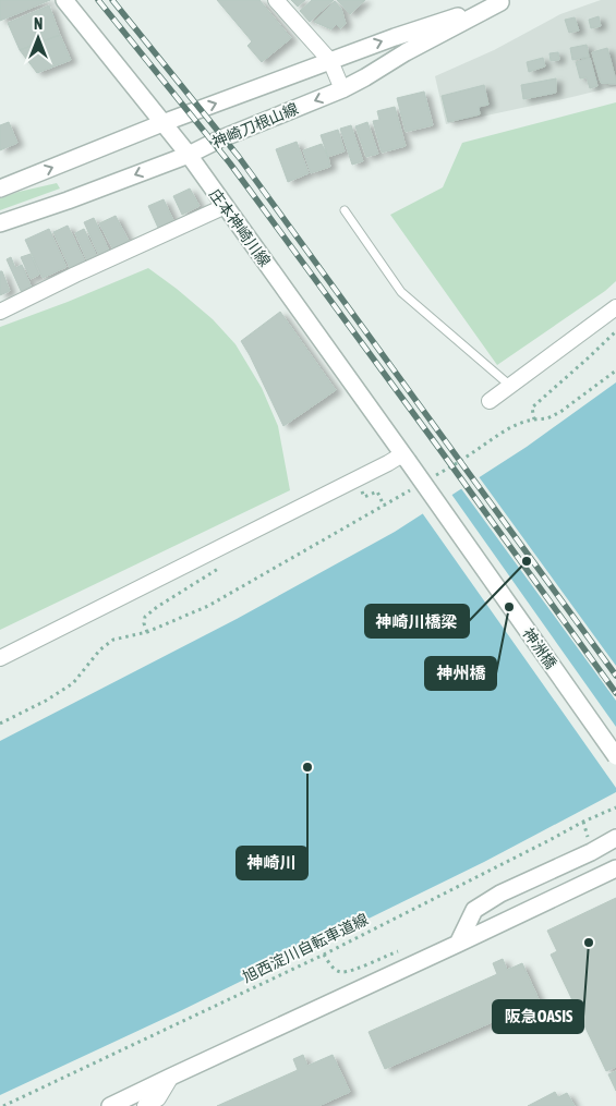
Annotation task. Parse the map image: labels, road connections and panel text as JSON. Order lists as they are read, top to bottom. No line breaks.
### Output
{"streets":{"street":["神崎刀根山線","庄本神崎川線","神洲橋"],"path":["旭西淀川自転車道線"]},"crossings":[["神崎刀根山線","庄本神崎川線"],["庄本神崎川線","神洲橋"]],"places":["神崎川橋梁","神州橋","神崎川","阪急OASIS"],"north":"top"}
